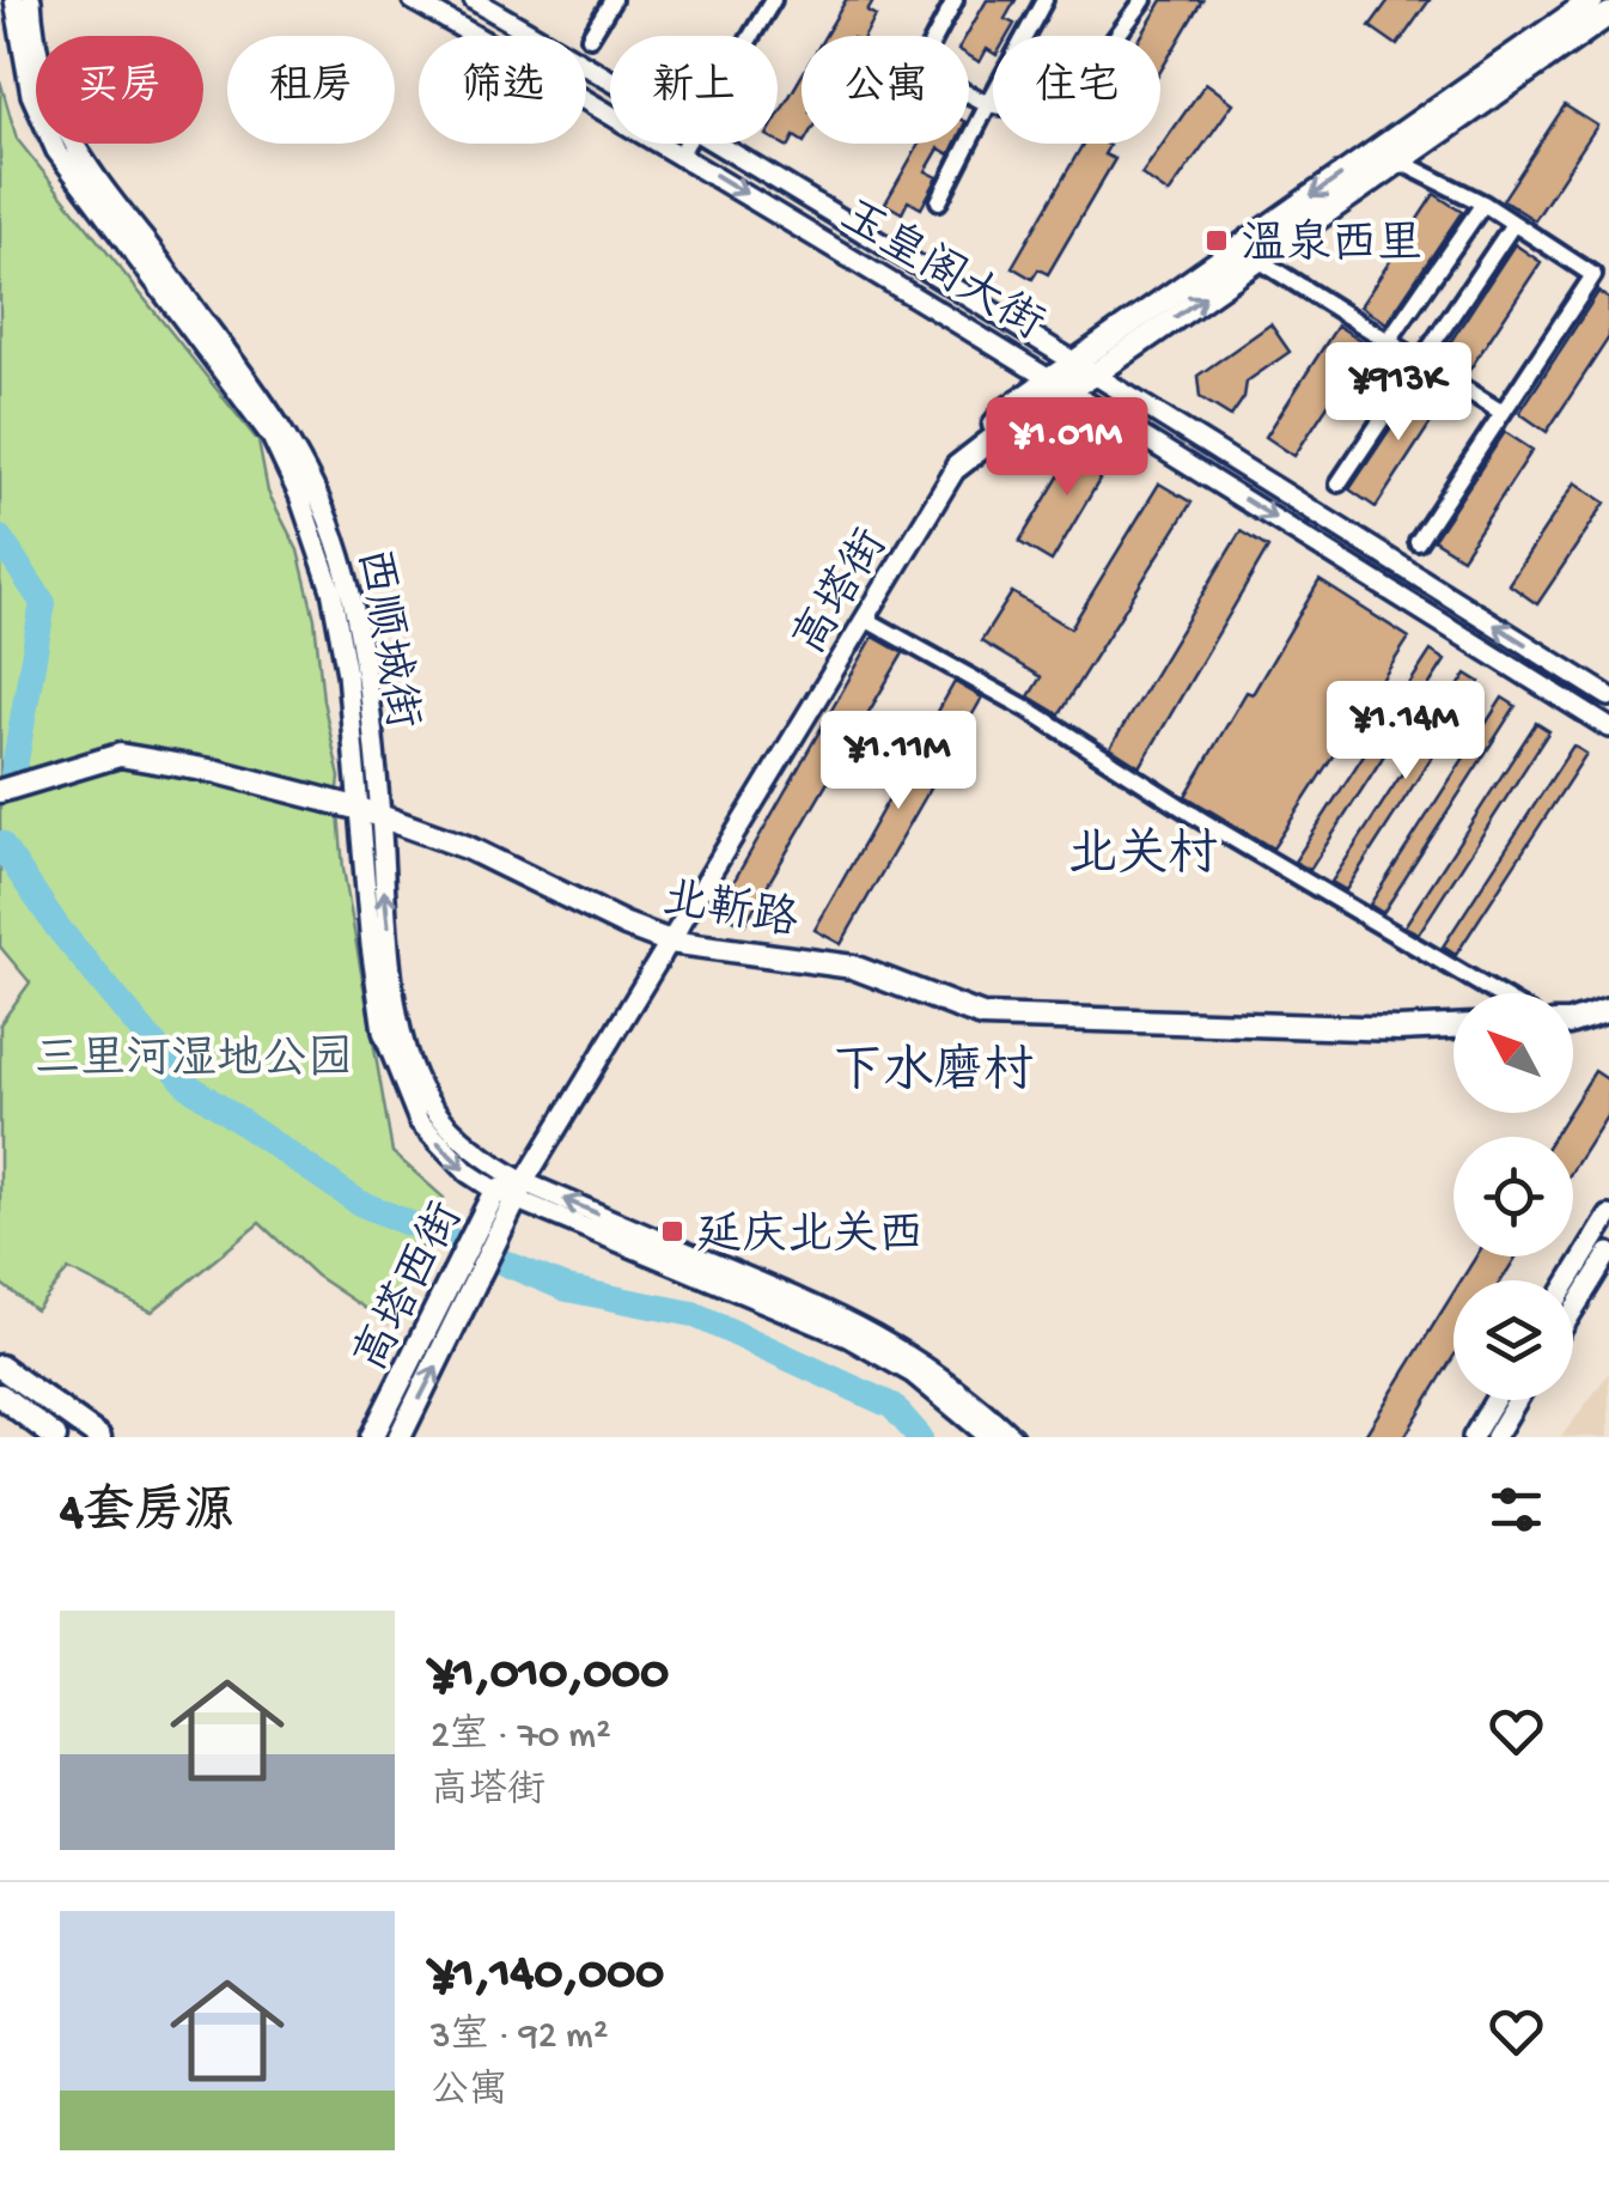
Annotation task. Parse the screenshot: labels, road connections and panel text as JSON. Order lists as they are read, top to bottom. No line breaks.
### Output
{"streets":{"main road":["高塔街","北靳路","高塔西街"],"street":["玉皇阁大街","西顺城街"]},"crossings":[["玉皇阁大街","高塔街"],["高塔街","西顺城街"],["高塔街","北靳路"],["高塔街","高塔西街"],["西顺城街","北靳路"],["西顺城街","高塔西街"]],"districts":["北关村","下水磨村"],"parks":["三里河湿地公园"],"places":{"transit":["温泉西里","延庆北关西"]},"north":"top left","page":{"chip":["买房","租房","筛选","新上","公寓","住宅"],"price":["¥913K","¥1.01M","¥1.14M","¥1.11M"],"heading":"4套房源","list":[{"name":"¥1,010,000","note":"2室 · 70 m² · 高塔街"},{"name":"¥1,140,000","note":"3室 · 92 m² · 公寓"}]}}
